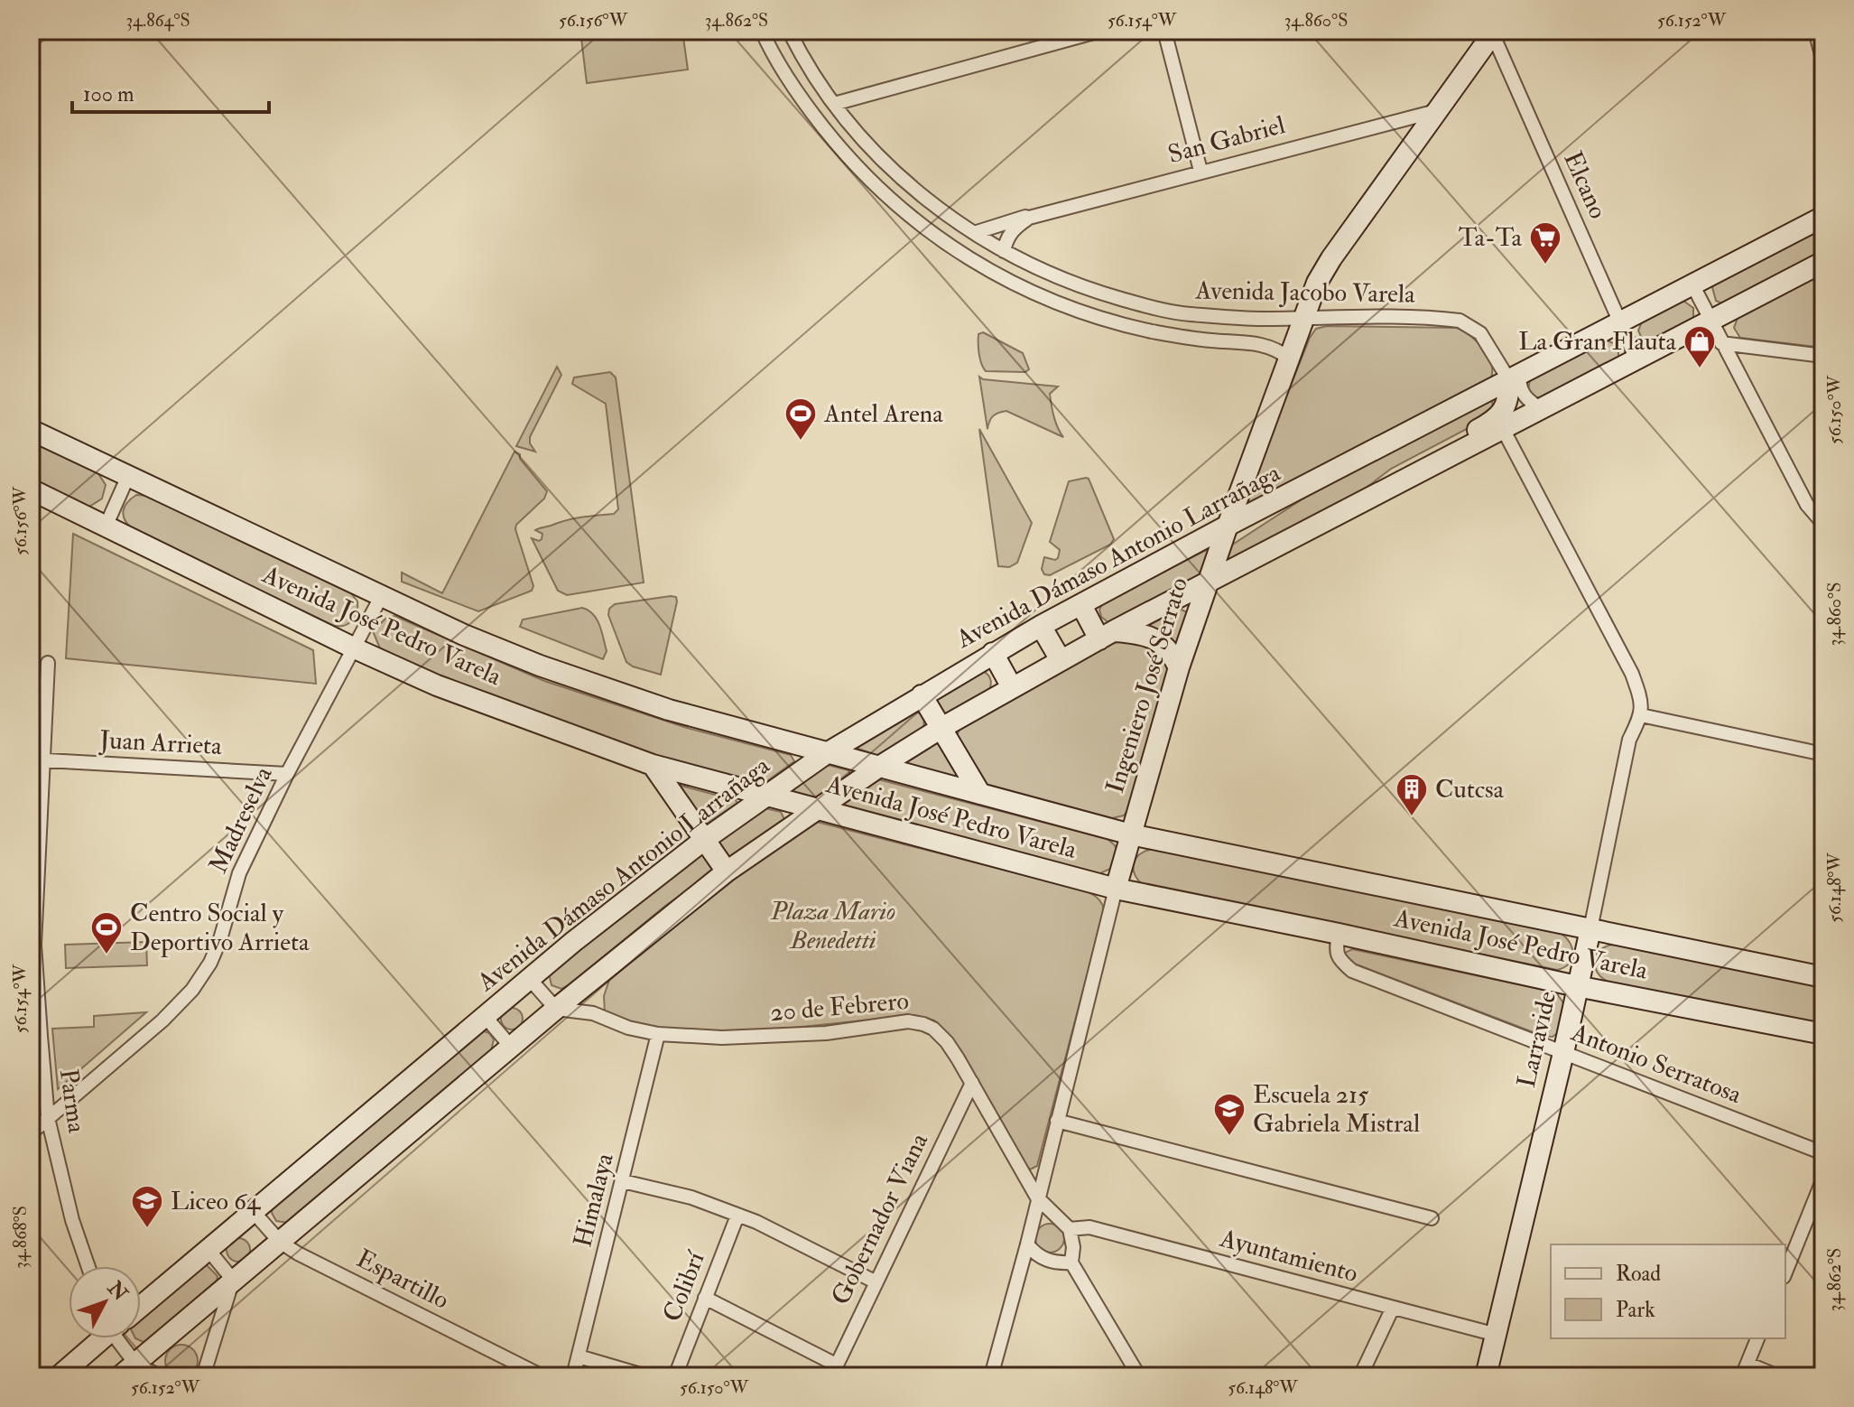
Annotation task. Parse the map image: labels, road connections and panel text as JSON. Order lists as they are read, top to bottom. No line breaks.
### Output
{"streets":{"street":["San Gabriel","Elcano","Avenida Jacobo Varela","Avenida Dámaso Antonio Larrañaga","Avenida José Pedro Varela","Ingeniero José Serrato","Juan Arrieta","Madreselva","20 de Febrero","Larravide","Antonio Serratosa","Parma","Himalaya","Gobernador Viana","Ayuntamiento","Espartillo","Colibrí"]},"crossings":[["San Gabriel","Avenida Jacobo Varela"],["San Gabriel","Ingeniero José Serrato"],["Elcano","Avenida Dámaso Antonio Larrañaga"],["Elcano","Ingeniero José Serrato"],["Avenida Jacobo Varela","Avenida Dámaso Antonio Larrañaga"],["Avenida Jacobo Varela","Ingeniero José Serrato"],["Avenida Dámaso Antonio Larrañaga","Avenida José Pedro Varela"],["Avenida Dámaso Antonio Larrañaga","Ingeniero José Serrato"],["Avenida Dámaso Antonio Larrañaga","Espartillo"],["Avenida José Pedro Varela","Ingeniero José Serrato"],["Avenida José Pedro Varela","Madreselva"],["Avenida José Pedro Varela","Larravide"],["Avenida José Pedro Varela","Antonio Serratosa"],["Ingeniero José Serrato","20 de Febrero"],["Juan Arrieta","Madreselva"],["Juan Arrieta","Parma"],["Madreselva","Parma"],["20 de Febrero","Himalaya"],["20 de Febrero","Gobernador Viana"],["20 de Febrero","Ayuntamiento"],["Larravide","Antonio Serratosa"],["Larravide","Ayuntamiento"]],"parks":["Plaza Mario Benedetti"],"places":{"supermarket":["Ta-Ta"],"shop":["La Gran Flauta"],"sports":["Antel Arena","Centro Social y Deportivo Arrieta"],"building":["Cutcsa"],"school or university":["Escuela 215 Gabriela Mistral","Liceo 64"]},"legend":["Road","Park"],"scale_bar":"100 m","north":"top right","coordinates":["34.864°S","56.156°W","34.862°S","56.154°W","34.860°S","56.152°W","56.150°W","56.148°W","34.868°S"]}
